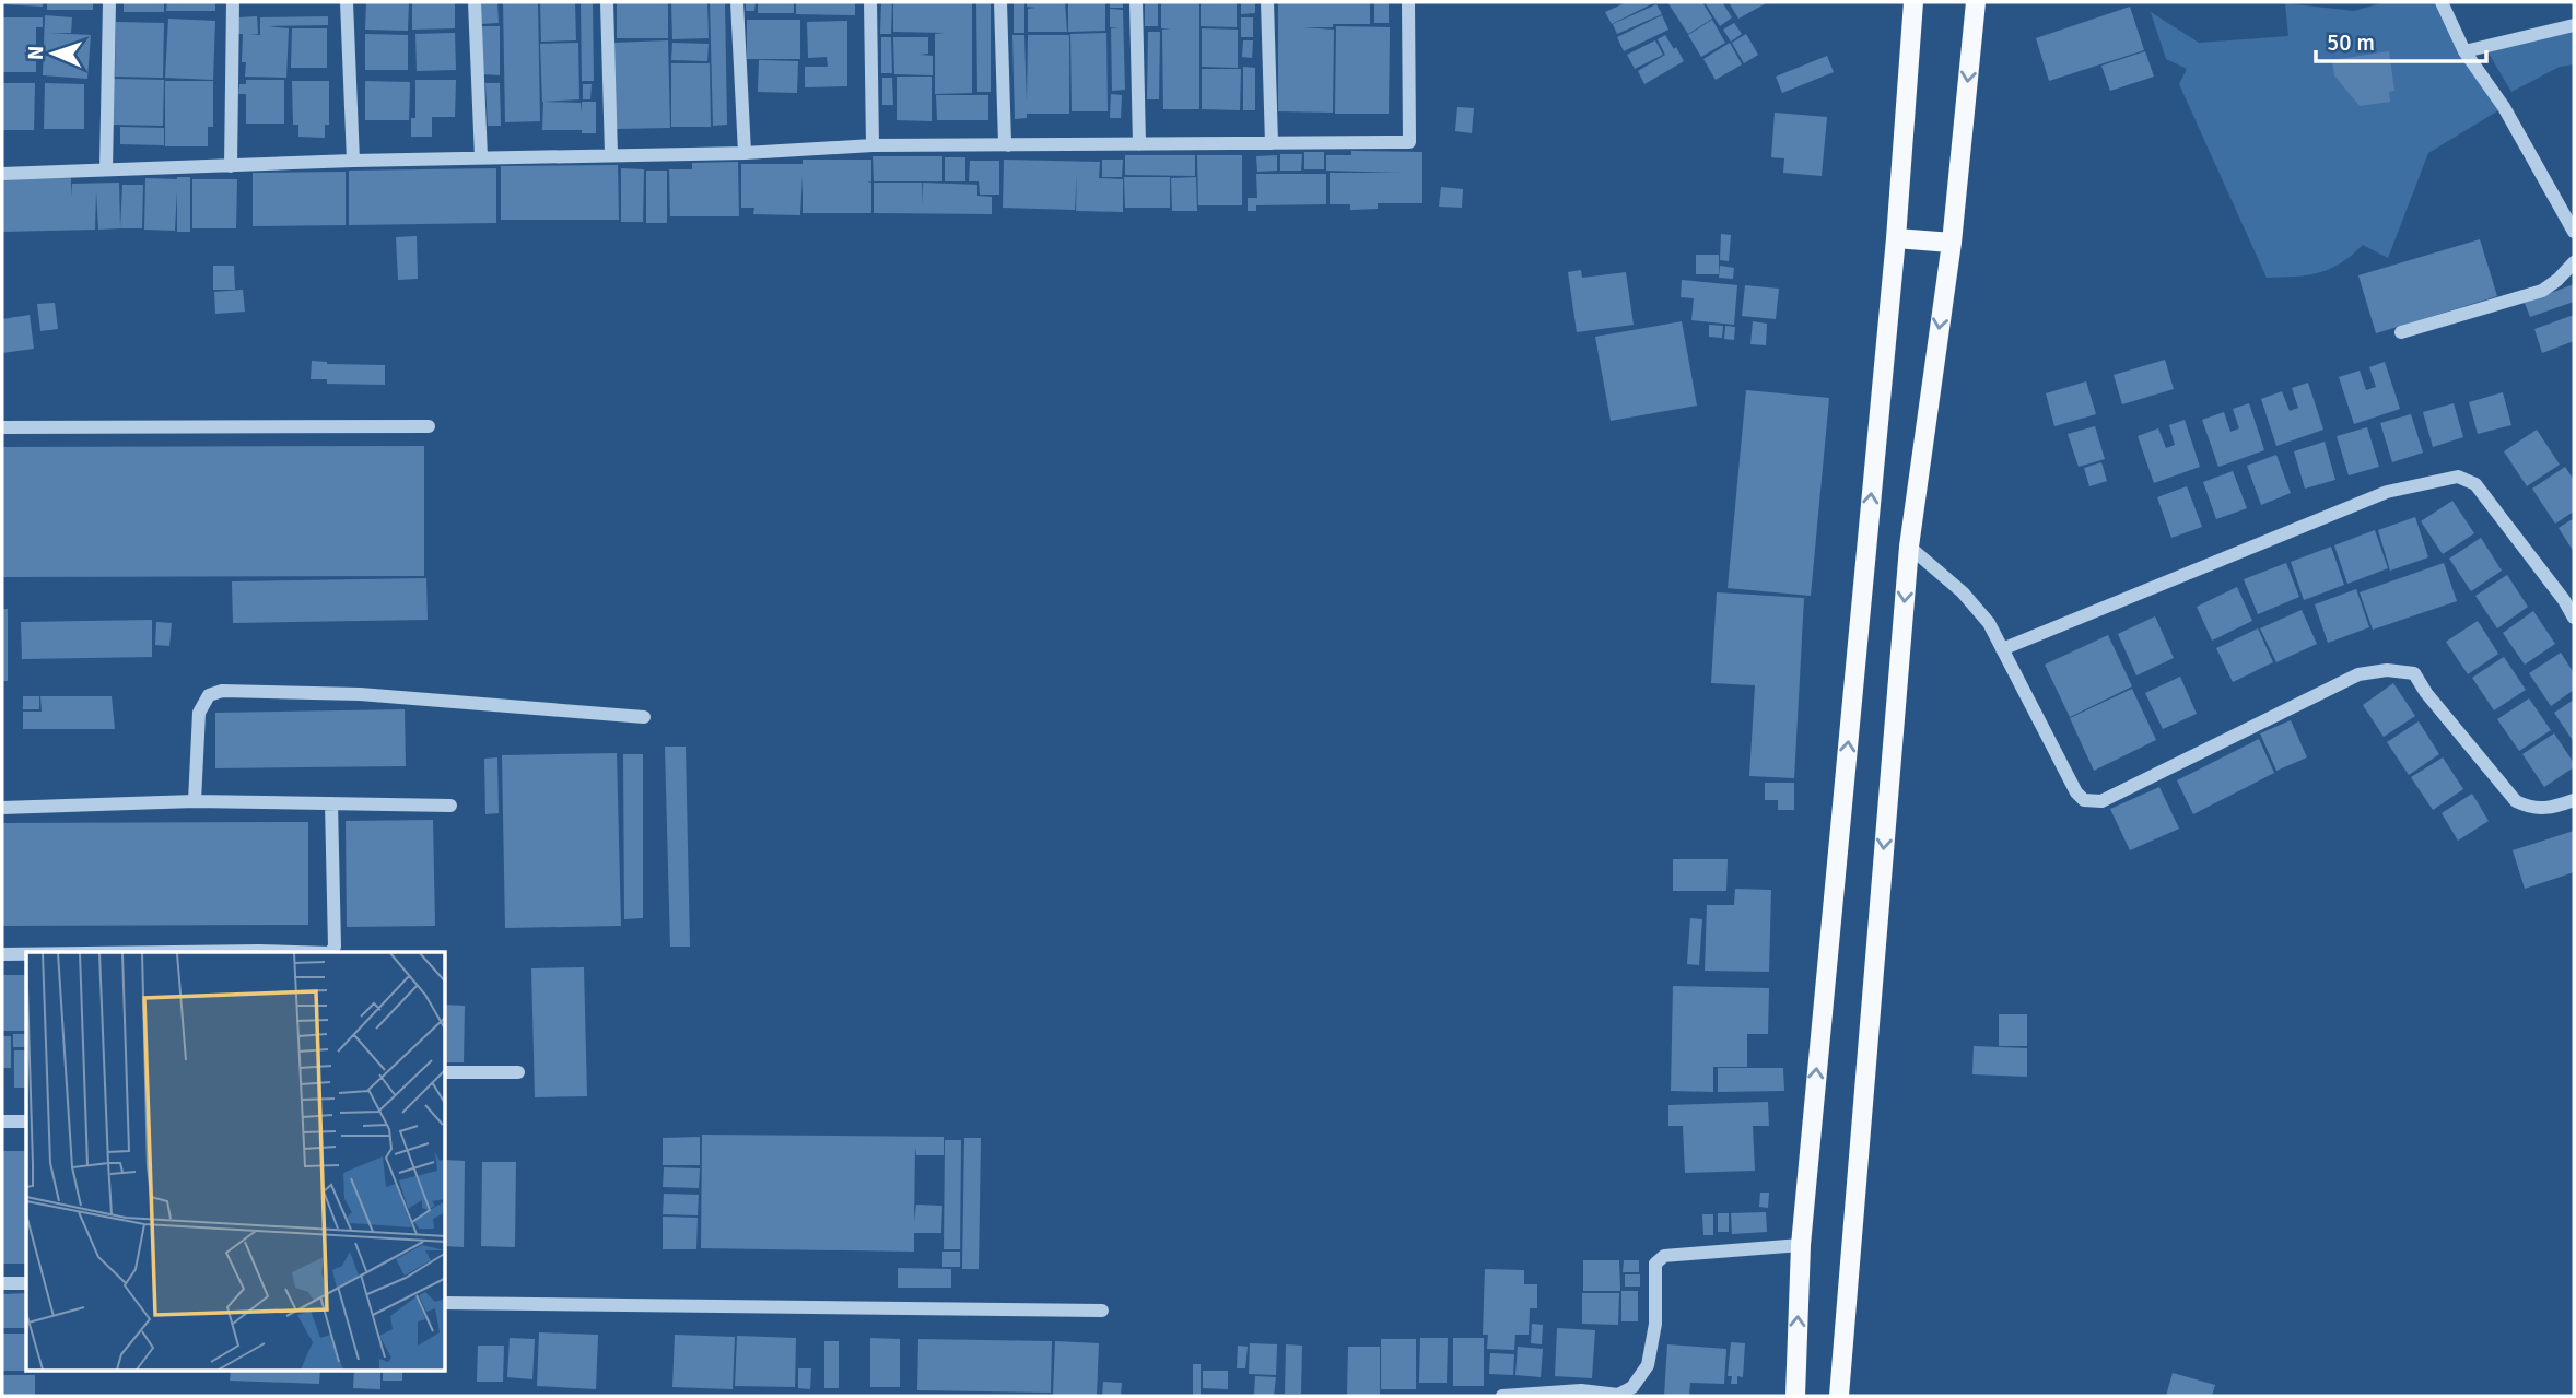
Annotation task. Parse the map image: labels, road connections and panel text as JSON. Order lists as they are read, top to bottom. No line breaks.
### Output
{"scale_bar":"50 m","north":"left"}
